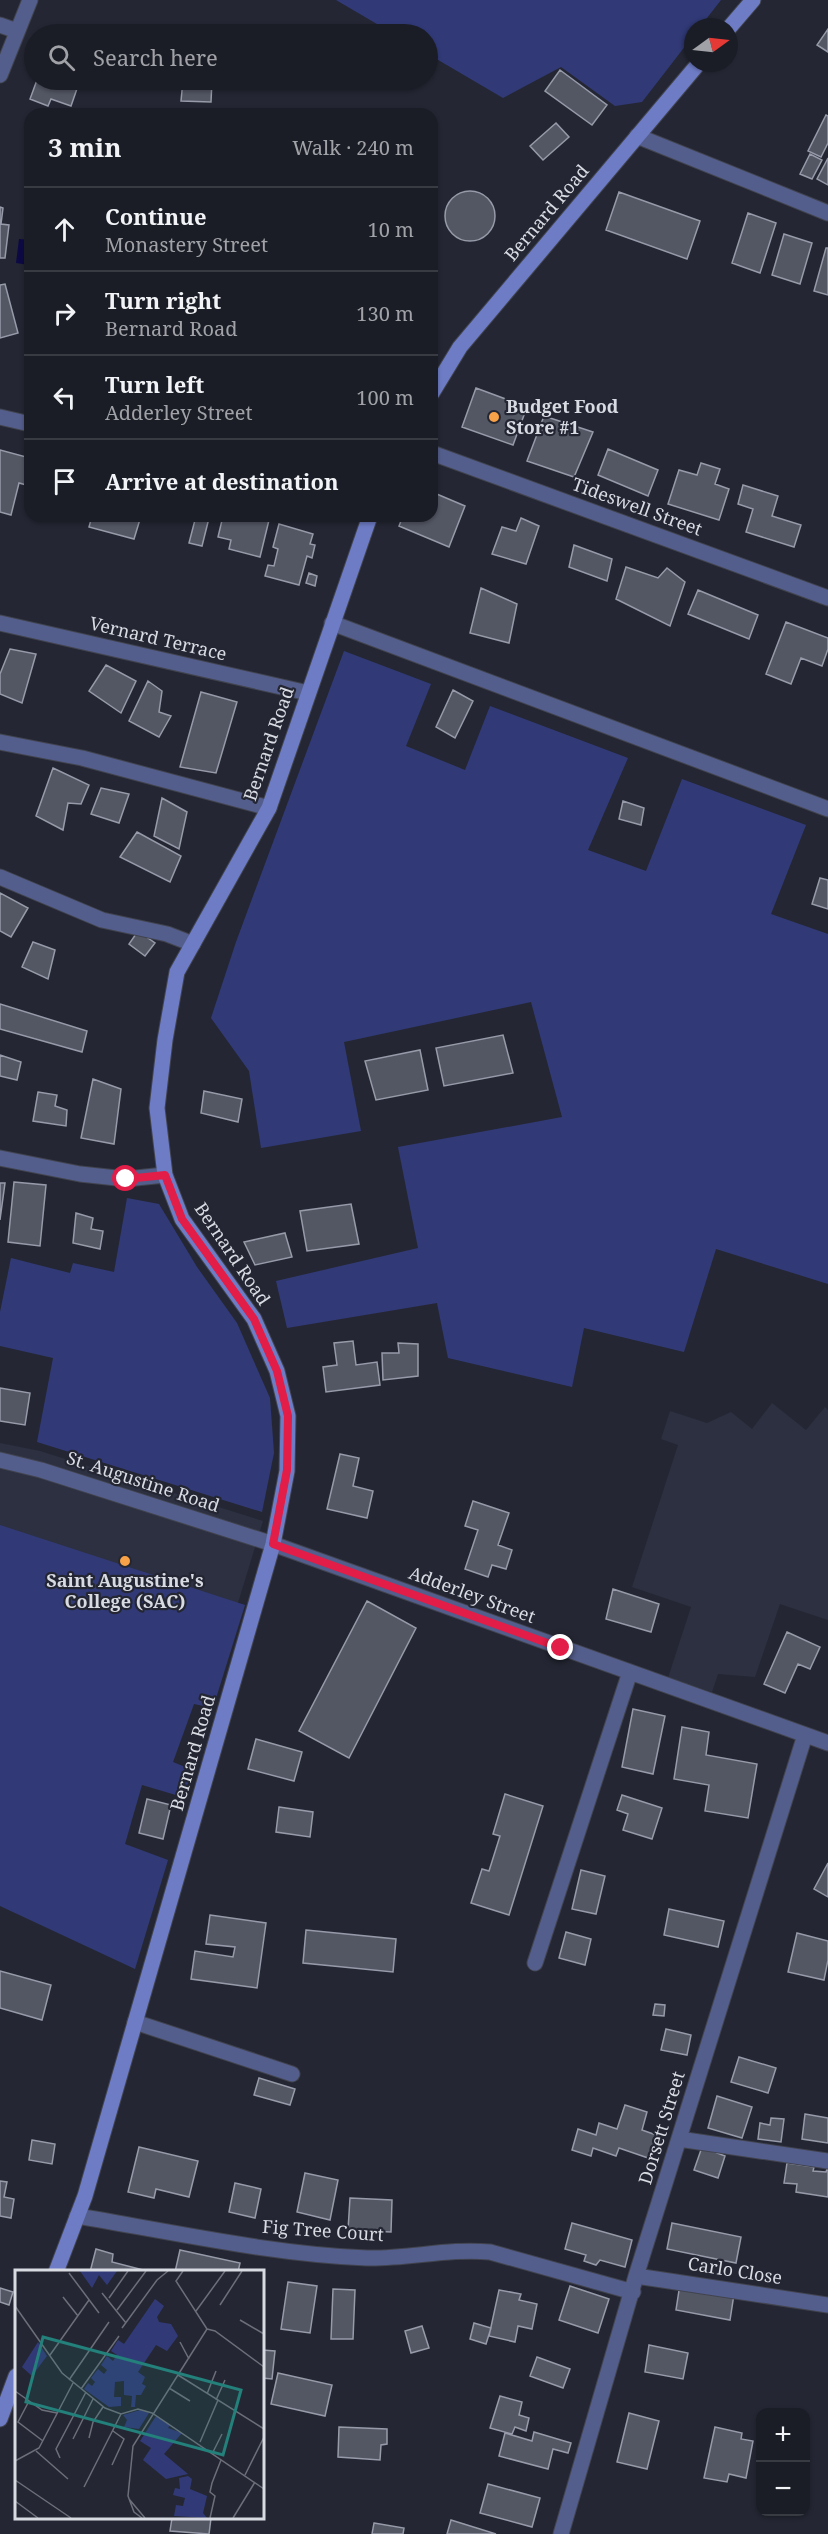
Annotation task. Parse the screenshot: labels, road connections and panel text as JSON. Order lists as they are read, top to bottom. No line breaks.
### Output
{"streets":{"main road":["Bernard Road"],"street":["Tideswell Street","Vernard Terrace","St. Augustine Road","Adderley Street","Dorsett Street","Fig Tree Court","Carlo Close"]},"crossings":[["Bernard Road","Vernard Terrace"],["Bernard Road","St. Augustine Road"],["Bernard Road","Adderley Street"],["Bernard Road","Fig Tree Court"],["St. Augustine Road","Adderley Street"],["Adderley Street","Dorsett Street"],["Dorsett Street","Fig Tree Court"],["Dorsett Street","Carlo Close"]],"places":["Budget Food Store #1","Saint Augustine's College (SAC)"],"north":"right","page":{"search":"Search here","heading":["3 min","Walk · 240 m"],"list":[["Continue","Monastery Street","10 m"],["Turn right","Bernard Road","130 m"],["Turn left","Adderley Street","100 m"],"Arrive at destination"],"map_buttons":["+","−"]}}
